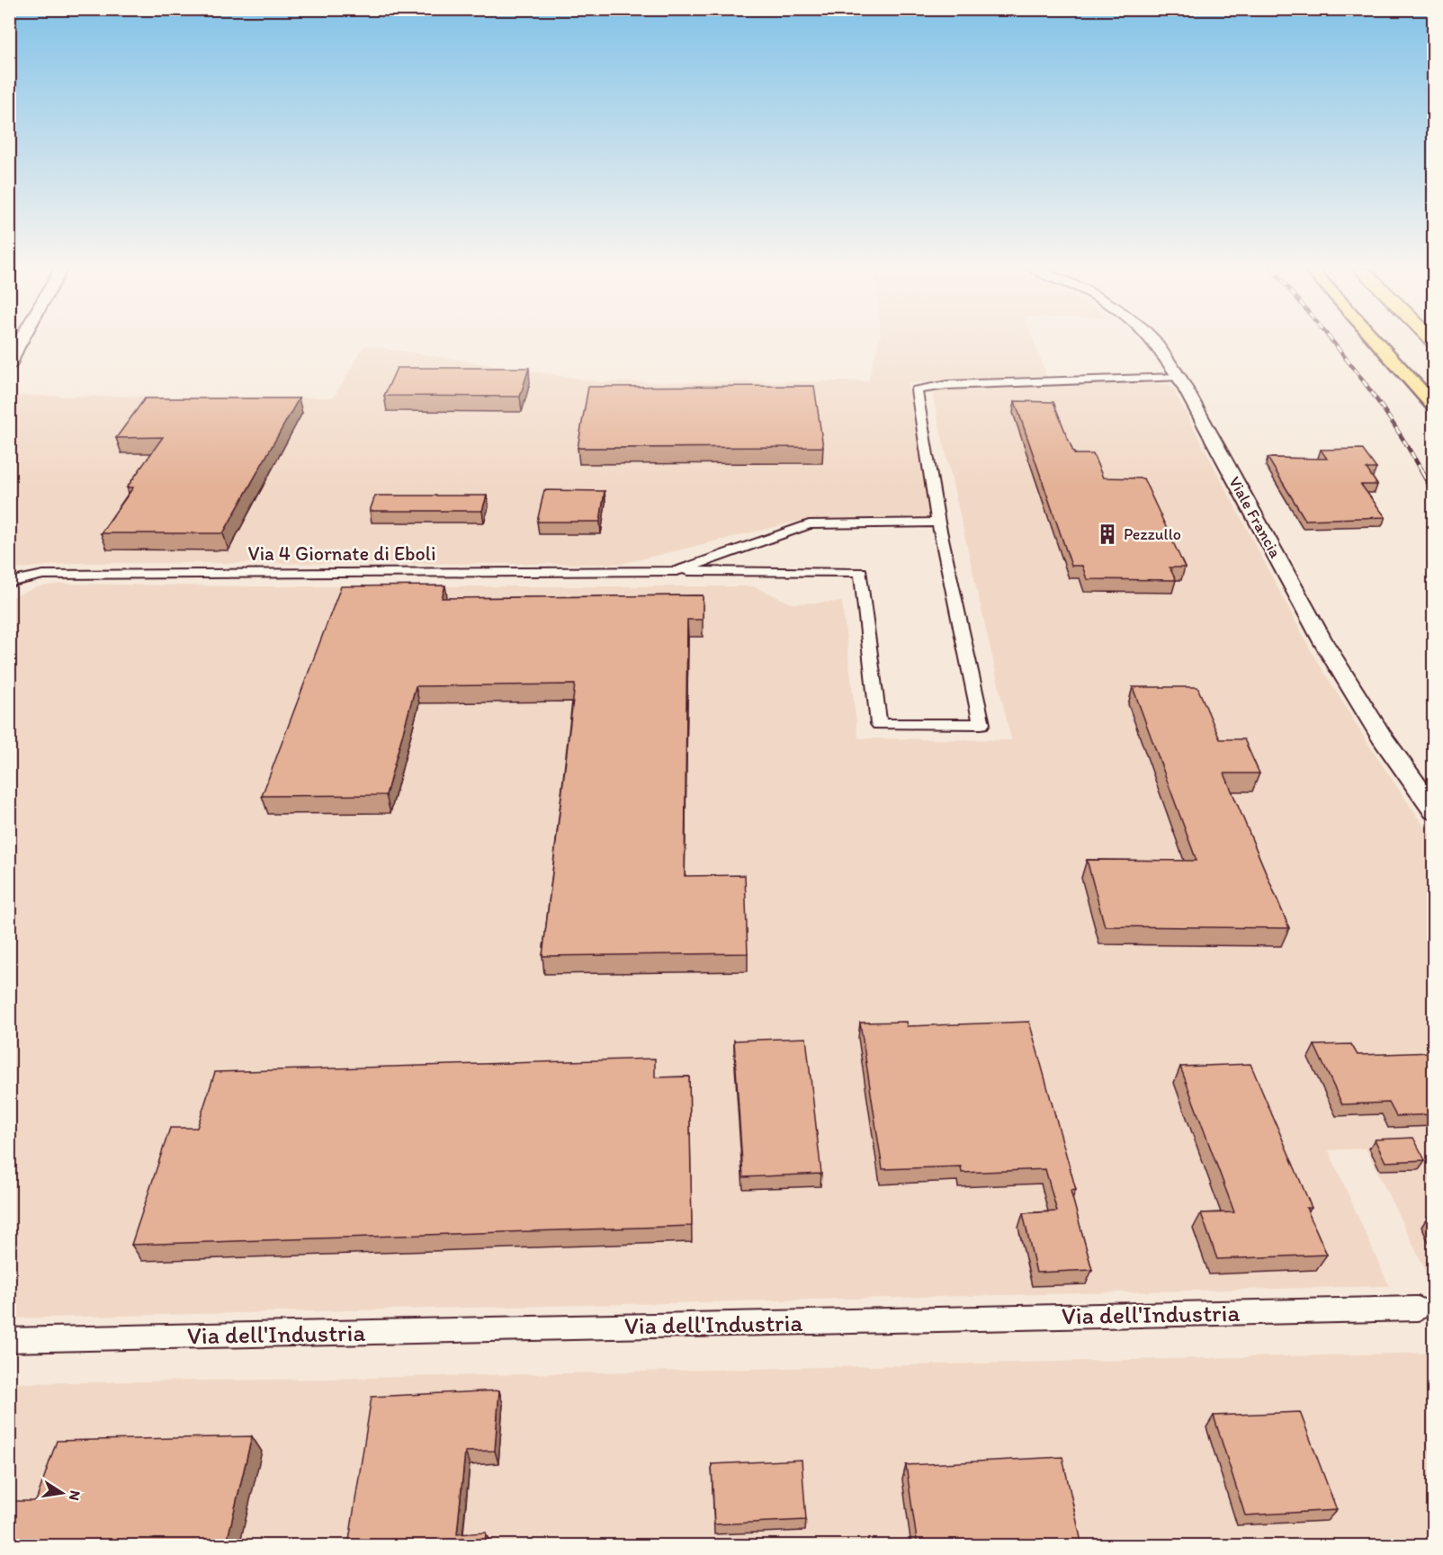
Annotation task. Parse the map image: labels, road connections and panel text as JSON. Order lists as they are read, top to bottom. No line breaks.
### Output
{"streets":{"street":["Viale Francia","Via 4 Giornate di Eboli","Via dell'Industria"]},"crossings":[["Viale Francia","Via 4 Giornate di Eboli"]],"places":{"building":["Pezzullo"]},"north":"right"}
